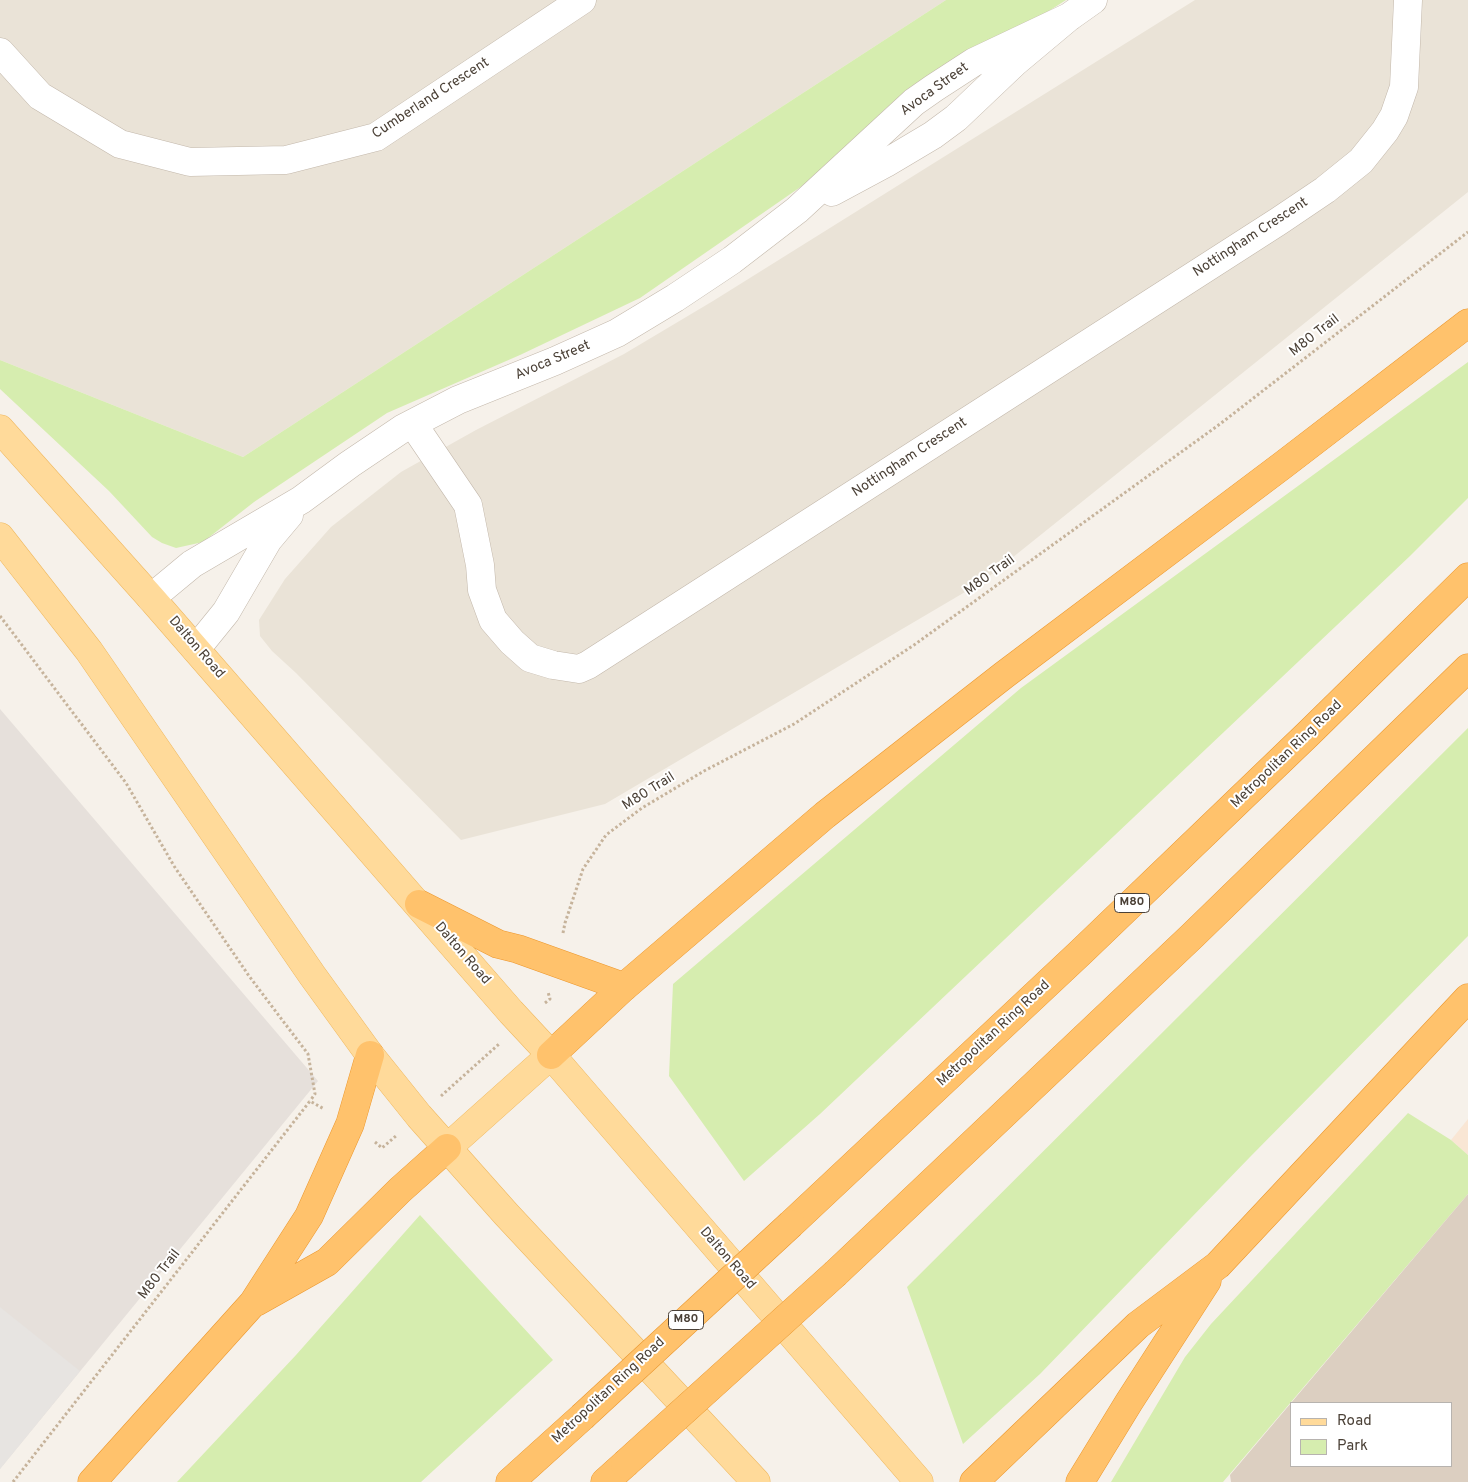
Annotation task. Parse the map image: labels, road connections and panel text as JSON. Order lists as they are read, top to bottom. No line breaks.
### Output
{"streets":{"highway":["Metropolitan Ring Road","M80"],"main road":["Dalton Road"],"street":["Avoca Street","Cumberland Crescent","Nottingham Crescent"],"path":["M80 Trail"]},"crossings":[["Avoca Street","Nottingham Crescent"],["Avoca Street","Dalton Road"]],"legend":["Road","Park"]}
